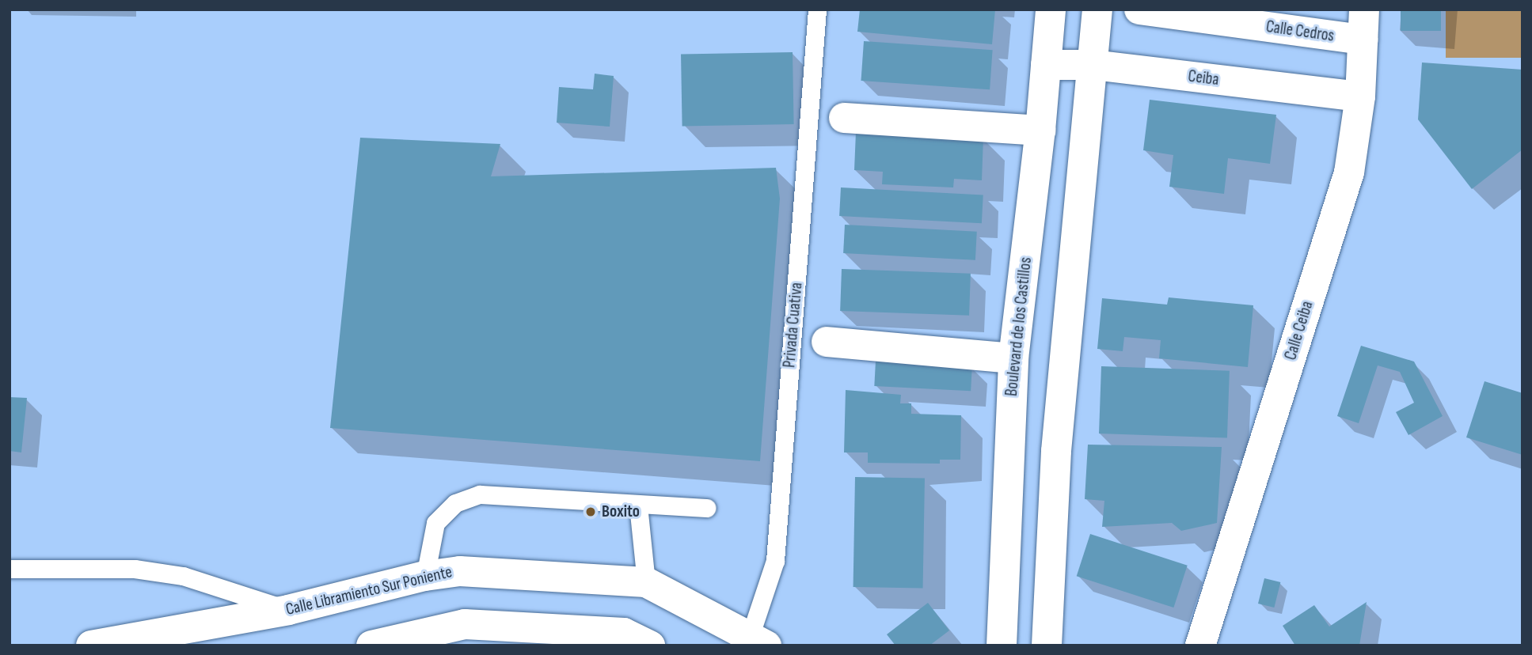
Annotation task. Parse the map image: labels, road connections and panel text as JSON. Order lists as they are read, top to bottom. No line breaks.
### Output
{"streets":{"street":["Calle Cedros","Ceiba","Boulevard de los Castillos","Calle Ceiba","Calle Libramiento Sur Poniente"],"lane":["Privada Cuativa"]},"crossings":[["Calle Cedros","Calle Ceiba"],["Ceiba","Boulevard de los Castillos"],["Ceiba","Calle Ceiba"],["Privada Cuativa","Calle Libramiento Sur Poniente"]],"places":["Boxito"]}
